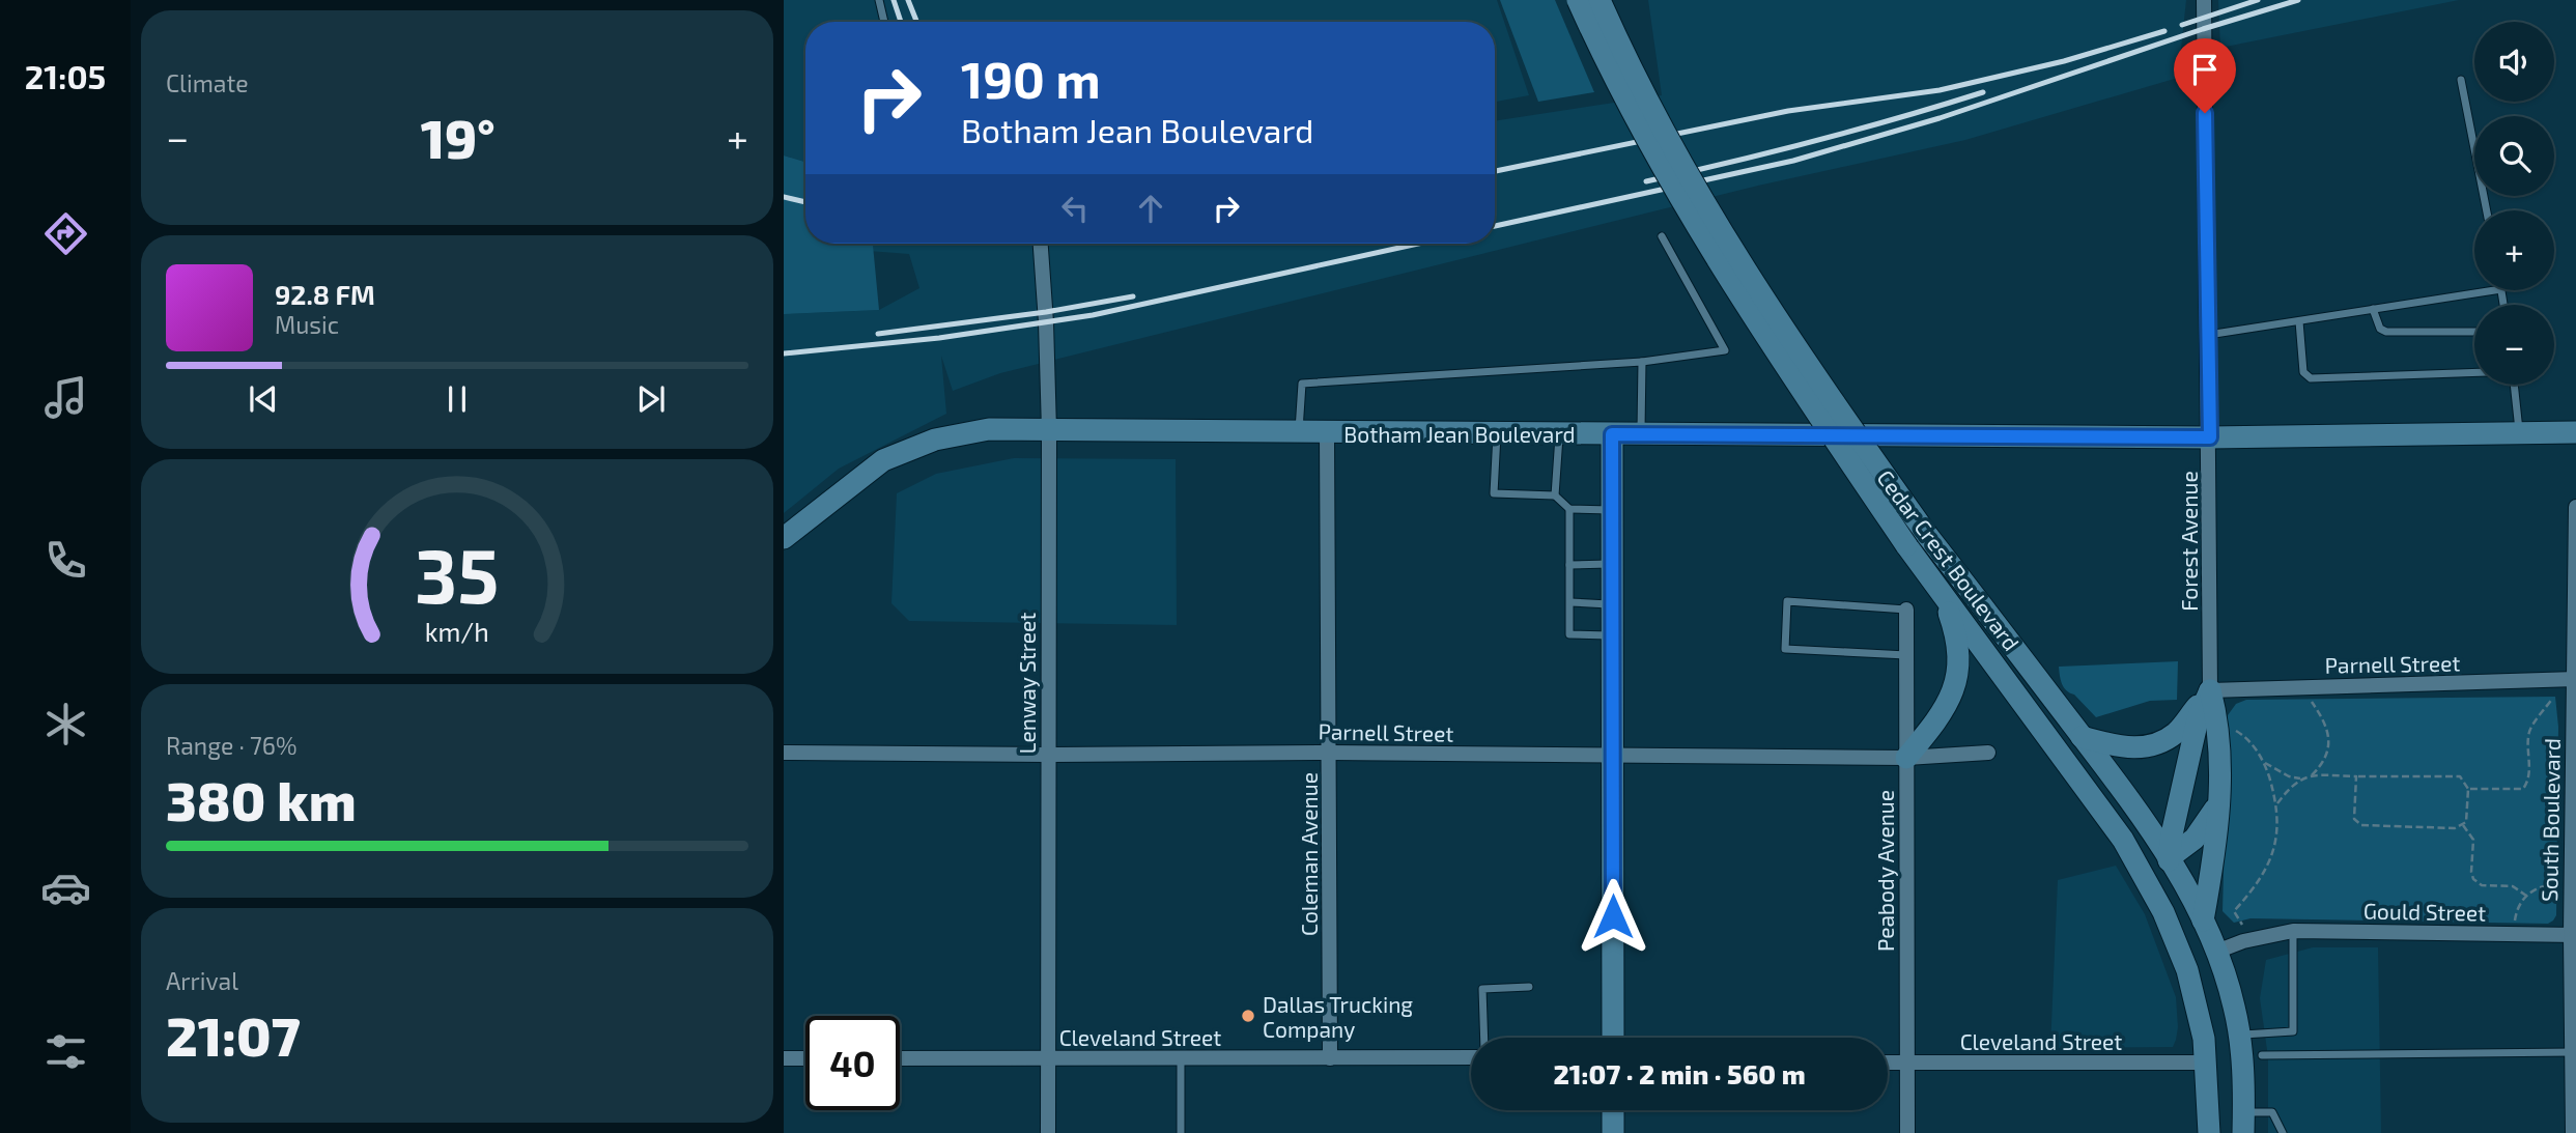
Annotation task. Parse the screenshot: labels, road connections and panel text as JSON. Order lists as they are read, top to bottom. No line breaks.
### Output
{"streets":{"main road":["Botham Jean Boulevard","Cedar Crest Boulevard"],"street":["Forest Avenue","Parnell Street","Lenway Street","South Boulevard","Coleman Avenue","Peabody Avenue","Gould Street","Cleveland Street"]},"crossings":[["Botham Jean Boulevard","Forest Avenue"],["Botham Jean Boulevard","Lenway Street"],["Botham Jean Boulevard","Coleman Avenue"],["Forest Avenue","Parnell Street"],["Cedar Crest Boulevard","Gould Street"],["Cedar Crest Boulevard","Cleveland Street"],["Parnell Street","Lenway Street"],["Parnell Street","South Boulevard"],["Parnell Street","Coleman Avenue"],["Parnell Street","Peabody Avenue"],["Lenway Street","Cleveland Street"],["South Boulevard","Gould Street"],["Coleman Avenue","Cleveland Street"],["Peabody Avenue","Cleveland Street"]],"places":["Dallas Trucking Company"],"page":{"tabs":"21:05","tile":["Climate",["Range · 76%","380 km"],["Arrival","21:07"]],"map_buttons":["+","−"],"turn":["190 m","Botham Jean Boulevard"],"heat":["−","19°","+"],"song":["92.8 FM","Music"],"limit":"40","trip":"21:07 · 2 min · 560 m","gauge":["35","km/h"]}}
